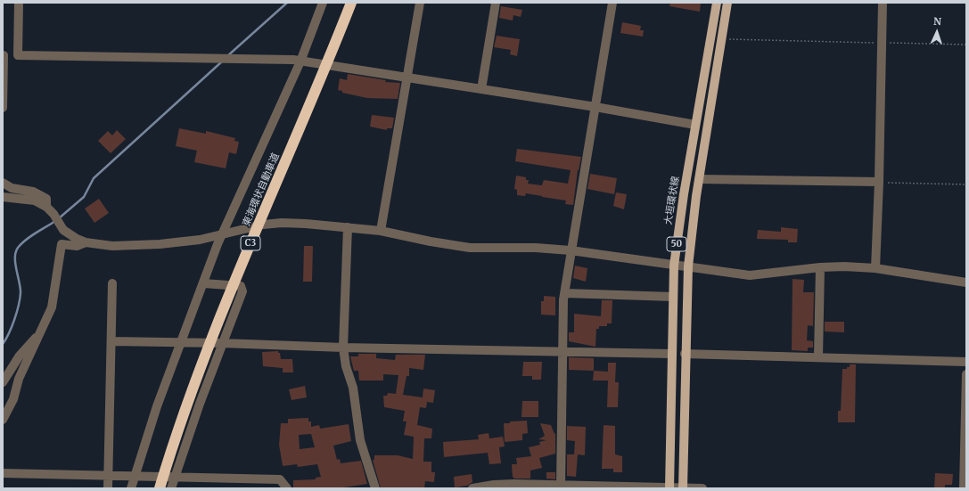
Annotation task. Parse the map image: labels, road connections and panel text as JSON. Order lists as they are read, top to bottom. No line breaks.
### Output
{"streets":{"highway":["東海環状自動車道","C3"],"main road":["大垣環状線","50"]},"north":"top"}
